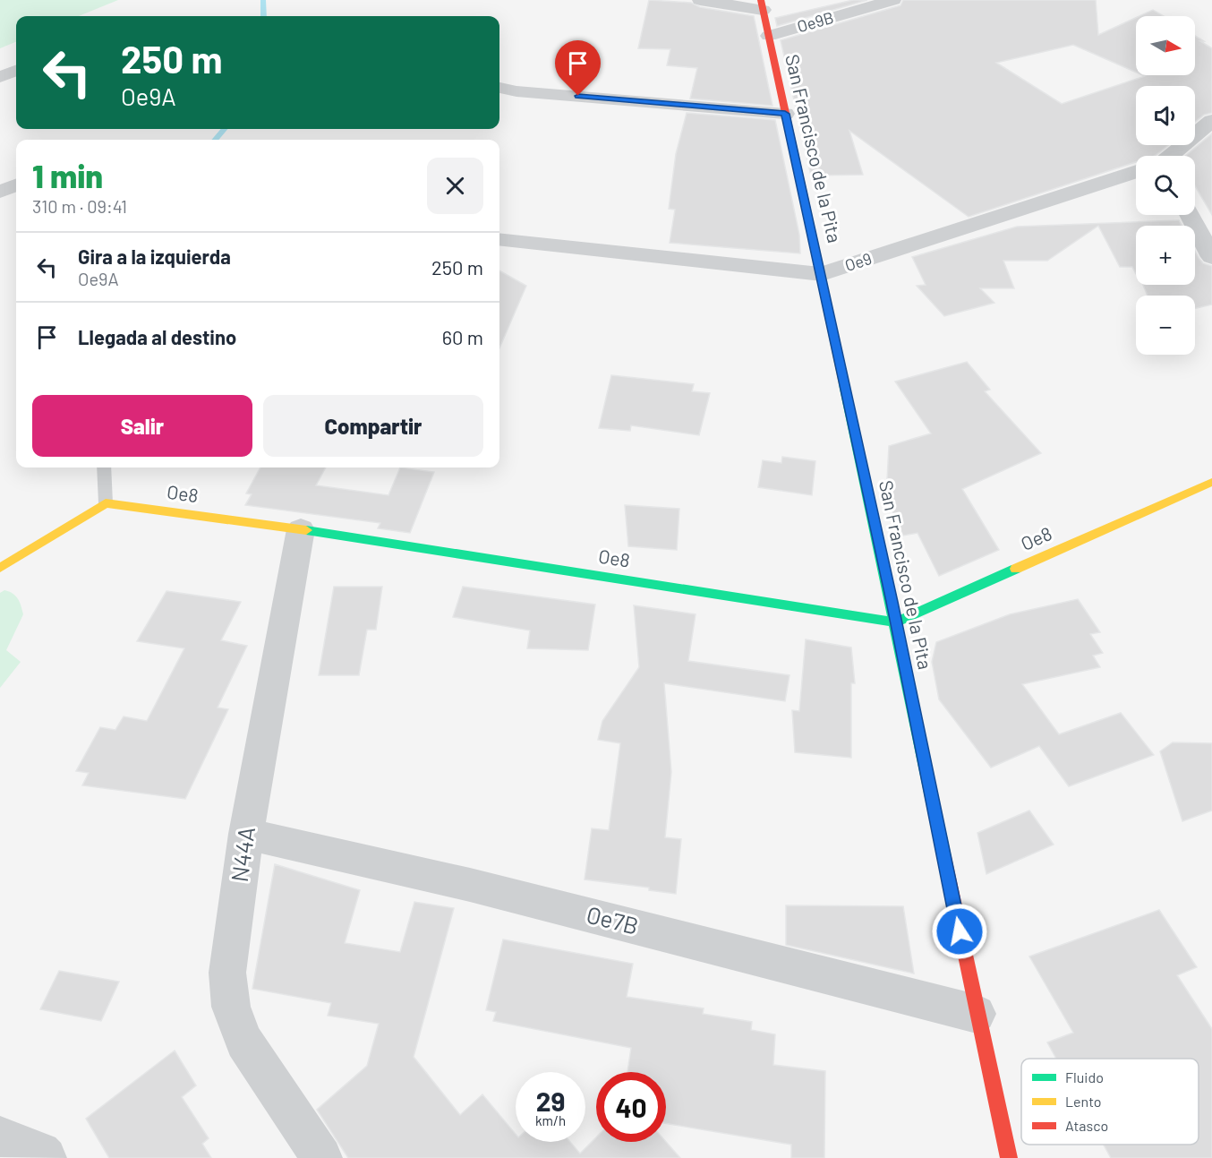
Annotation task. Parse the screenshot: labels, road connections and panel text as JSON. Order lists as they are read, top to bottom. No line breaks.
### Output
{"streets":{"street":["Oe9B","San Francisco de la Pita","Oe9","Oe8","N44A","Oe7B"]},"crossings":[["Oe9B","San Francisco de la Pita"],["San Francisco de la Pita","Oe9"],["San Francisco de la Pita","Oe8"],["San Francisco de la Pita","Oe7B"],["Oe8","N44A"],["N44A","Oe7B"]],"legend":["Fluido","Lento","Atasco"],"north":"right","page":{"map_buttons":["+","−"],"turn":["250 m","Oe9A"],"heading":["1 min","310 m · 09:41"],"list":[{"name":"Gira a la izquierda","note":"Oe9A","value":"250 m"},{"name":"Llegada al destino","value":"60 m"}],"buttons":["Salir","Compartir"],"speed":"29 km/h","limit":"40"}}
